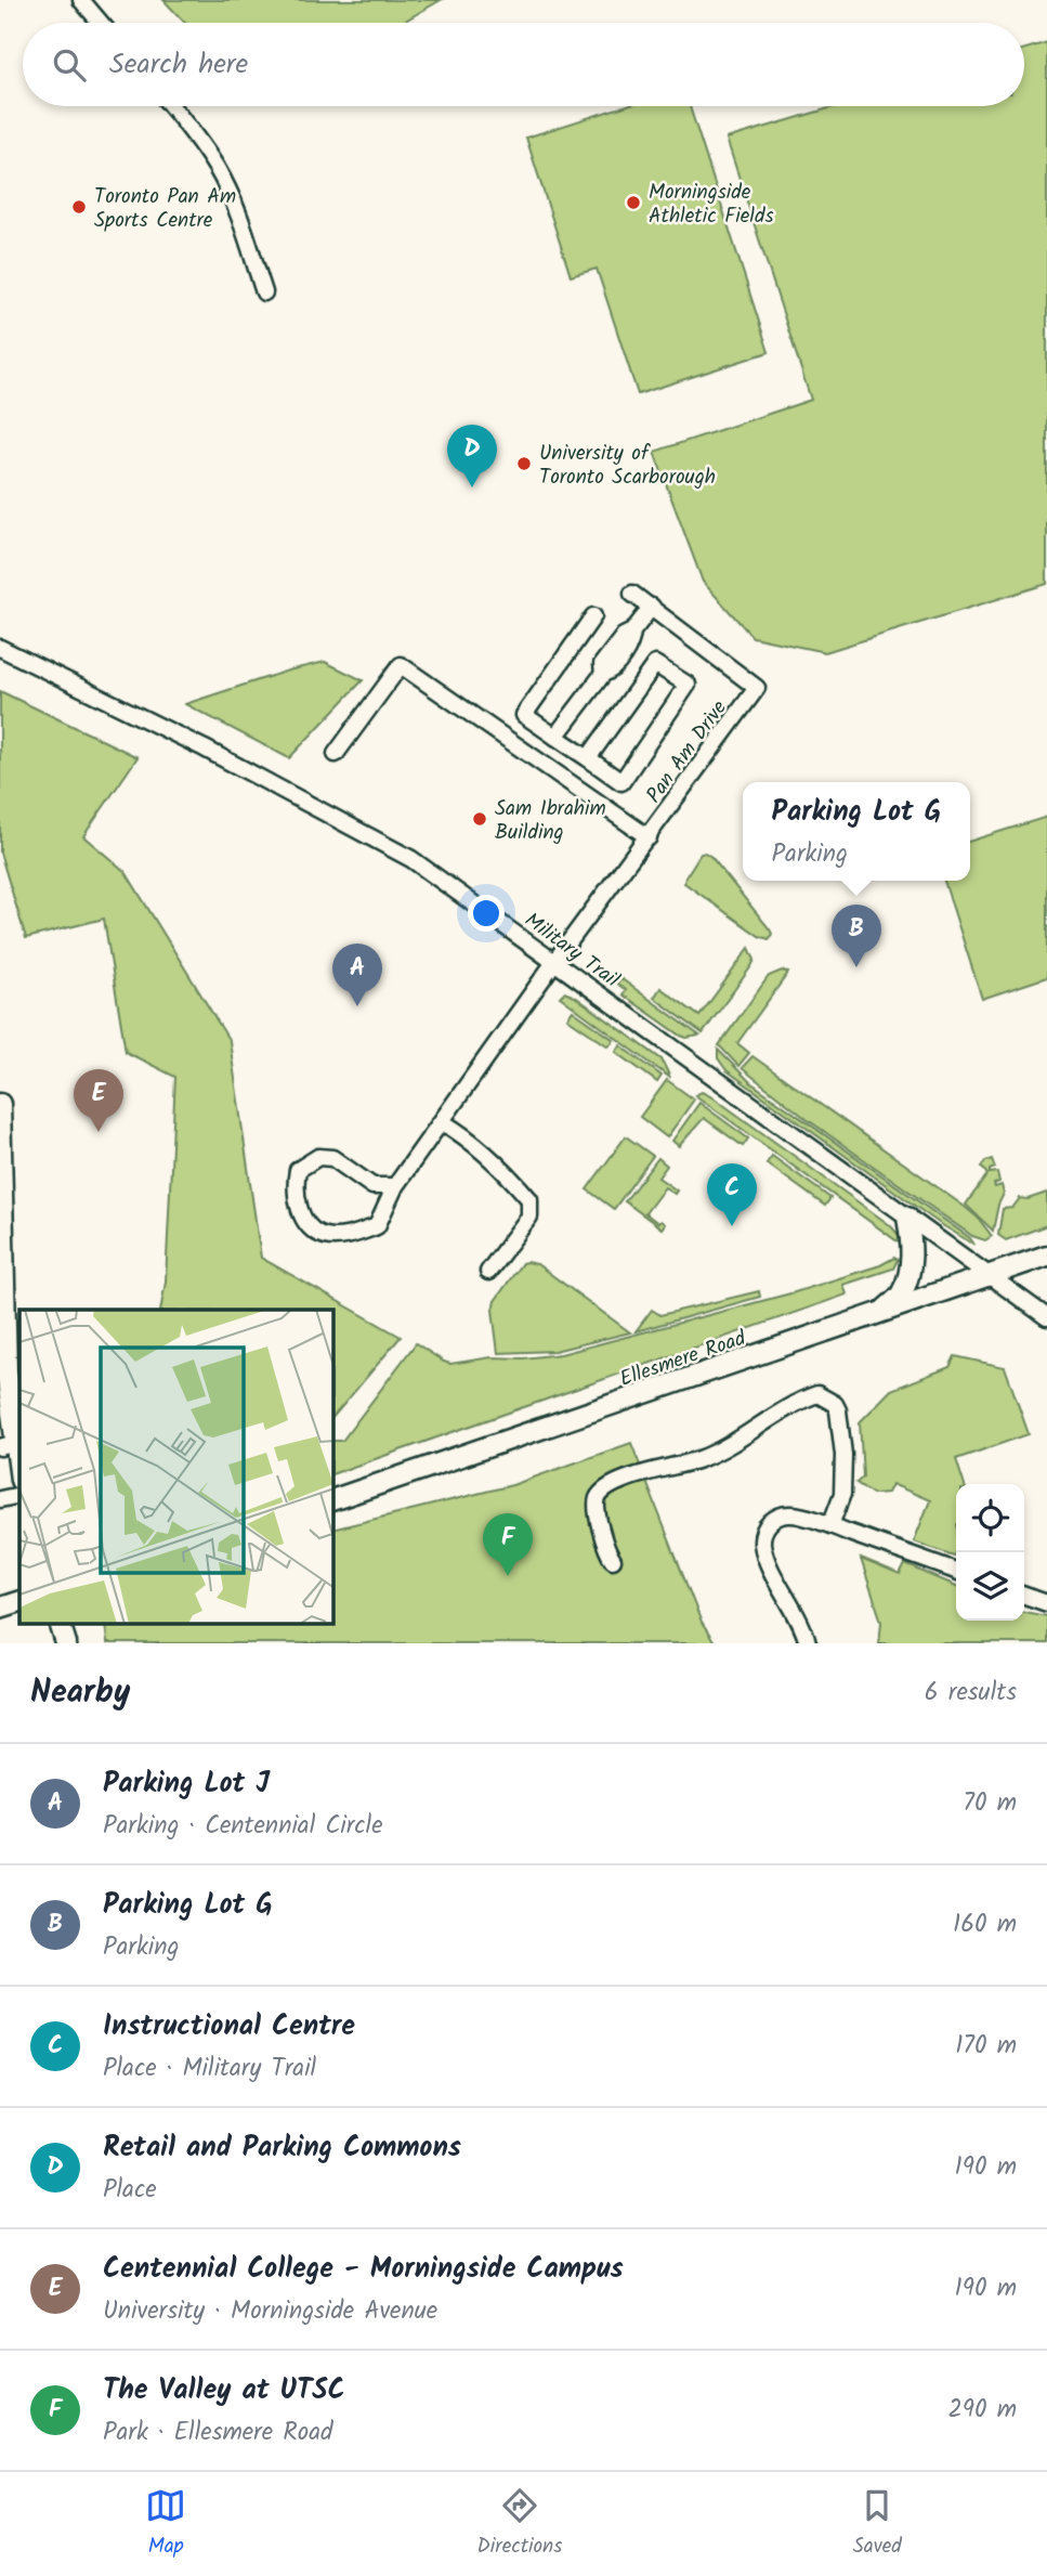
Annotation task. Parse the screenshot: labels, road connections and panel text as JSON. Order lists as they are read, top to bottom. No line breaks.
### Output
{"streets":{"main road":["Ellesmere Road"],"street":["Pan Am Drive","Military Trail"]},"crossings":[["Pan Am Drive","Military Trail"],["Military Trail","Ellesmere Road"]],"places":["Morningside Athletic Fields","Toronto Pan Am Sports Centre","University of Toronto Scarborough","Sam Ibrahim Building"],"page":{"search":"Search here","pins":["D","B","A","E","C","F"],"popup":["Parking Lot G","Parking"],"heading":["Nearby","6 results"],"list":[{"mark":"A","name":"Parking Lot J","note":"Parking · Centennial Circle","value":"70 m"},{"mark":"B","name":"Parking Lot G","note":"Parking","value":"160 m"},{"mark":"C","name":"Instructional Centre","note":"Place · Military Trail","value":"170 m"},{"mark":"D","name":"Retail and Parking Commons","note":"Place","value":"190 m"},{"mark":"E","name":"Centennial College - Morningside Campus","note":"University · Morningside Avenue","value":"190 m"},{"mark":"F","name":"The Valley at UTSC","note":"Park · Ellesmere Road","value":"290 m"}],"nav":["Map","Directions","Saved"]}}
